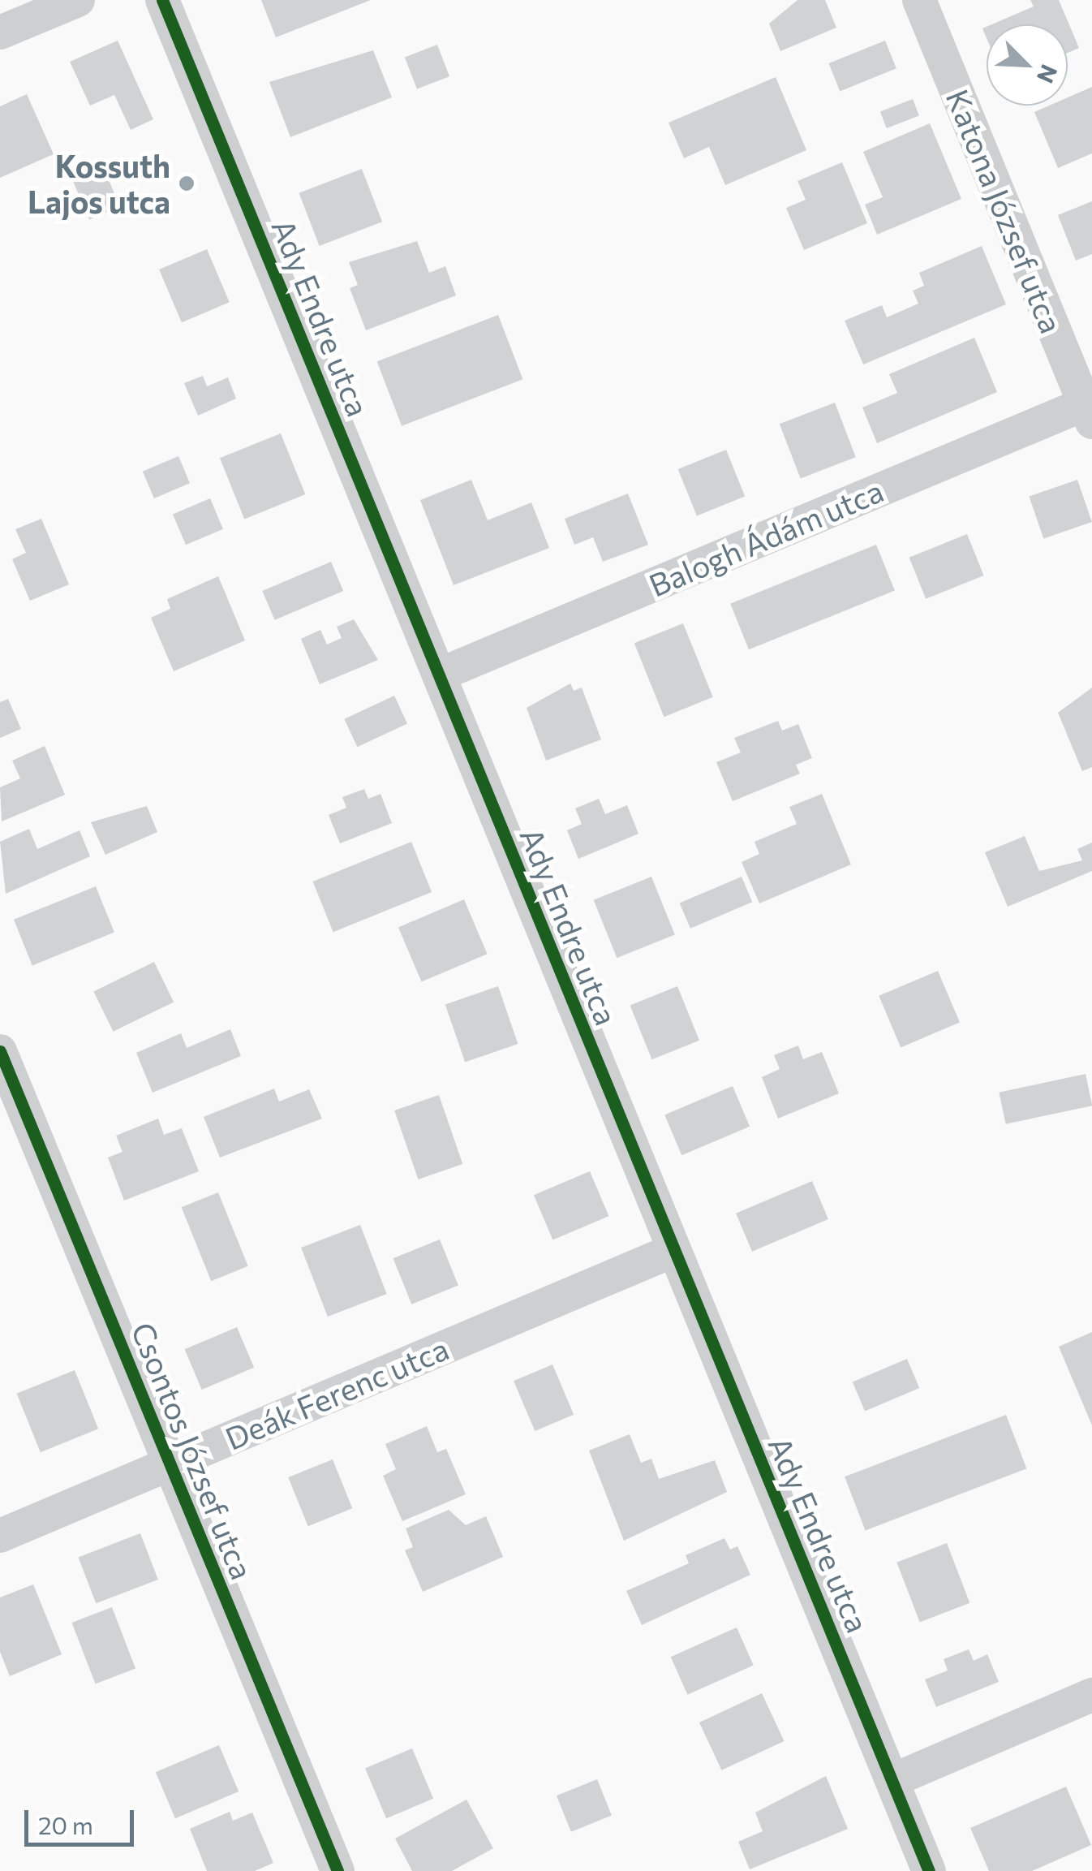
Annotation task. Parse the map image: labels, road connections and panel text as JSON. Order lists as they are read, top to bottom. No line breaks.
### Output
{"streets":{"street":["Katona József utca","Ady Endre utca","Balogh Ádám utca","Deák Ferenc utca","Csontos József utca"]},"crossings":[["Katona József utca","Balogh Ádám utca"],["Ady Endre utca","Balogh Ádám utca"],["Ady Endre utca","Deák Ferenc utca"],["Deák Ferenc utca","Csontos József utca"]],"places":["Kossuth Lajos utca"],"scale_bar":"20 m","north":"bottom right"}
